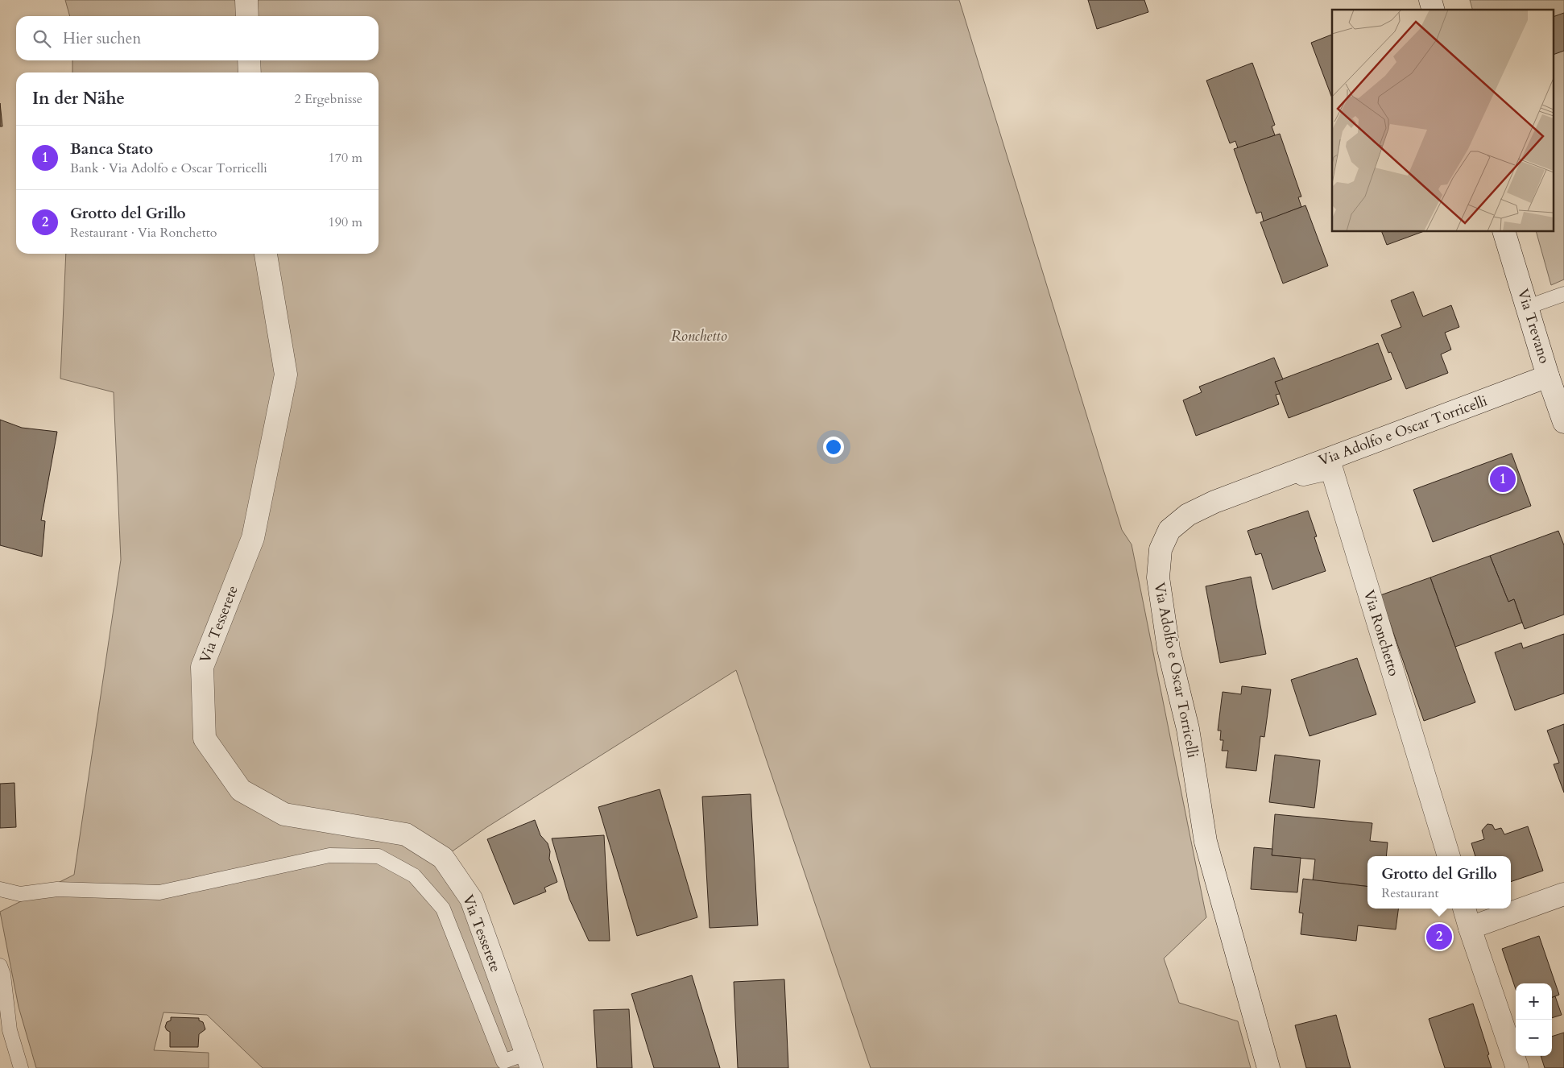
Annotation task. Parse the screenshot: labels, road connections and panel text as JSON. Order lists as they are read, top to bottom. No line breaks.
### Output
{"streets":{"street":["Via Trevano","Via Adolfo e Oscar Torricelli","Via Tesserete","Via Ronchetto"]},"crossings":[["Via Trevano","Via Adolfo e Oscar Torricelli"],["Via Adolfo e Oscar Torricelli","Via Ronchetto"]],"parks":["Ronchetto"],"page":{"search":"Hier suchen","heading":["In der Nähe","2 Ergebnisse"],"list":[{"mark":"1","name":"Banca Stato","note":"Bank · Via Adolfo e Oscar Torricelli","value":"170 m"},{"mark":"2","name":"Grotto del Grillo","note":"Restaurant · Via Ronchetto","value":"190 m"}],"pins":["1","2"],"popup":["Grotto del Grillo","Restaurant"],"map_buttons":["+","−"]}}
